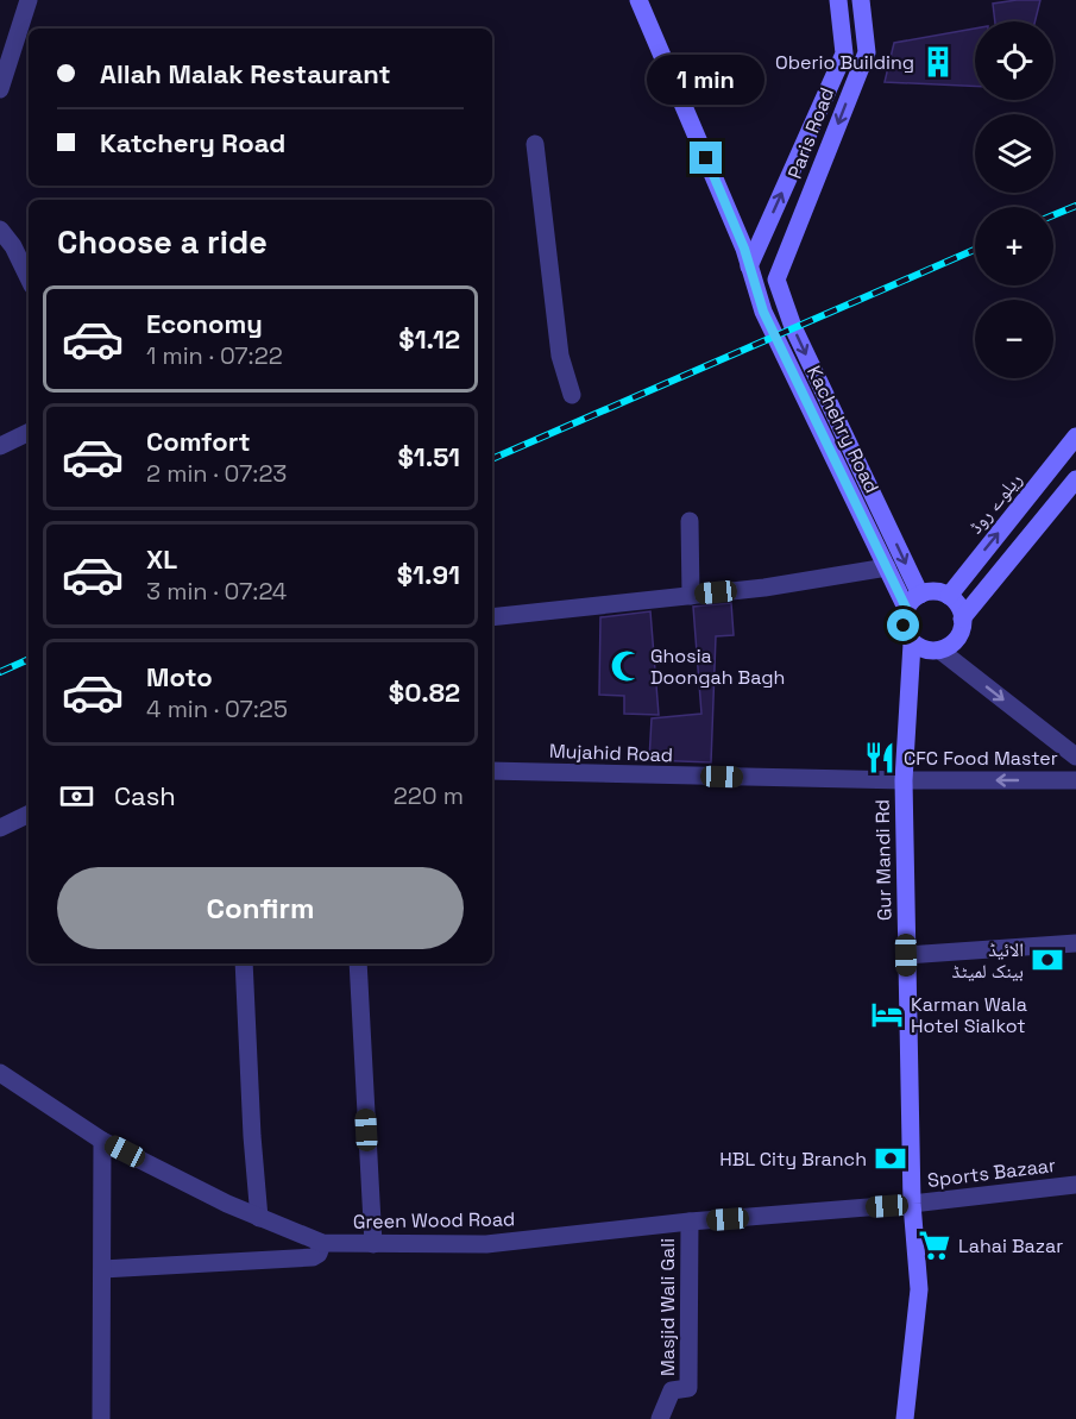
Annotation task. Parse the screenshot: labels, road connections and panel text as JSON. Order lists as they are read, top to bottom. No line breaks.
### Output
{"streets":{"main road":["Paris Road","Kachehry Road","ریلوے روڈ","Gur Mandi Rd"],"street":["Mujahid Road","Sports Bazaar","Green Wood Road","Masjid Wali Gali"]},"crossings":[["Paris Road","Kachehry Road"],["Kachehry Road","ریلوے روڈ"],["Kachehry Road","Gur Mandi Rd"],["ریلوے روڈ","Gur Mandi Rd"],["Mujahid Road","Gur Mandi Rd"],["Gur Mandi Rd","Sports Bazaar"],["Gur Mandi Rd","Green Wood Road"],["Sports Bazaar","Green Wood Road"],["Green Wood Road","Masjid Wali Gali"]],"places":{"building":["Oberio Building"],"mosque":["Ghosia Doongah Bagh"],"restaurant":["CFC Food Master"],"bank":["الائیڈ بینک لمیٹڈ","HBL City Branch"],"hotel":["Karman Wala Hotel Sialkot"],"supermarket":["Lahai Bazar"]},"page":{"map_buttons":["+","−"],"banner":["Allah Malak Restaurant","Katchery Road"],"bubble":"1 min","heading":"Choose a ride","list":[{"name":"Economy","note":"1 min · 07:22","value":"$1.12"},{"name":"Comfort","note":"2 min · 07:23","value":"$1.51"},{"name":"XL","note":"3 min · 07:24","value":"$1.91"},{"name":"Moto","note":"4 min · 07:25","value":"$0.82"}],"pay":["Cash","220 m"],"buttons":"Confirm"}}
